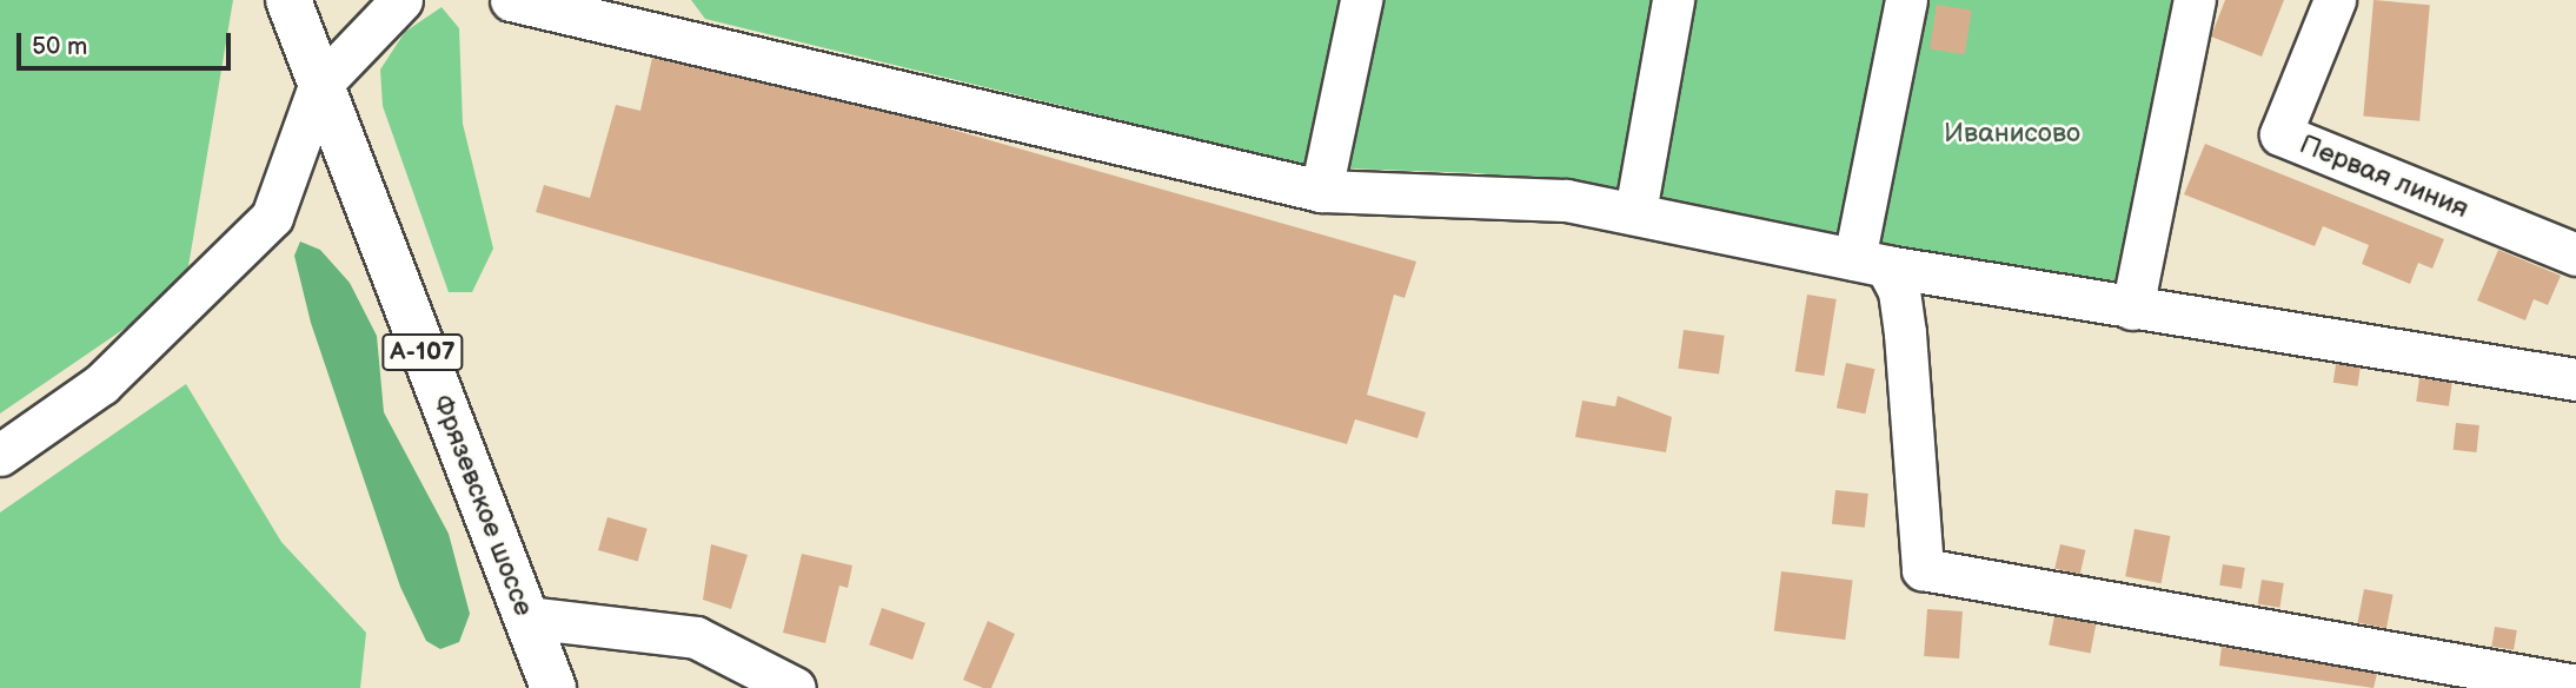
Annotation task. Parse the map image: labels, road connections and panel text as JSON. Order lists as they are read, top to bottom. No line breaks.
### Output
{"streets":{"highway":["А-107","Фрязевское шоссе"],"street":["Первая линия"]},"parks":["Иванисово"],"scale_bar":"50 m"}
